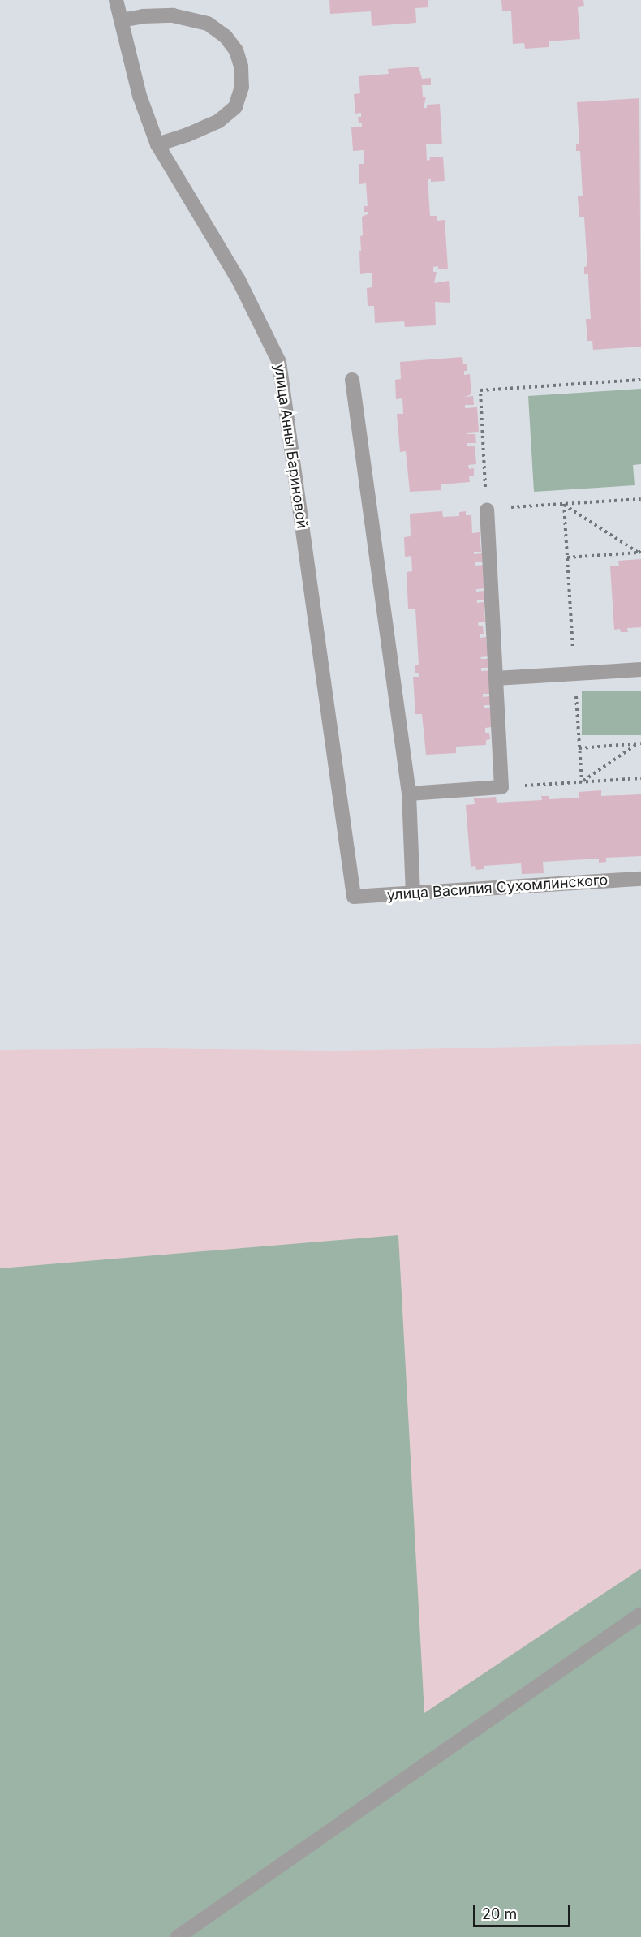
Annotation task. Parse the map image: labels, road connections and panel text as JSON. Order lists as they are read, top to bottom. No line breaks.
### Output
{"streets":{"street":["улица Анны Бариновой","улица Василия Сухомлинского"]},"crossings":[["улица Анны Бариновой","улица Василия Сухомлинского"]],"scale_bar":"20 m"}
